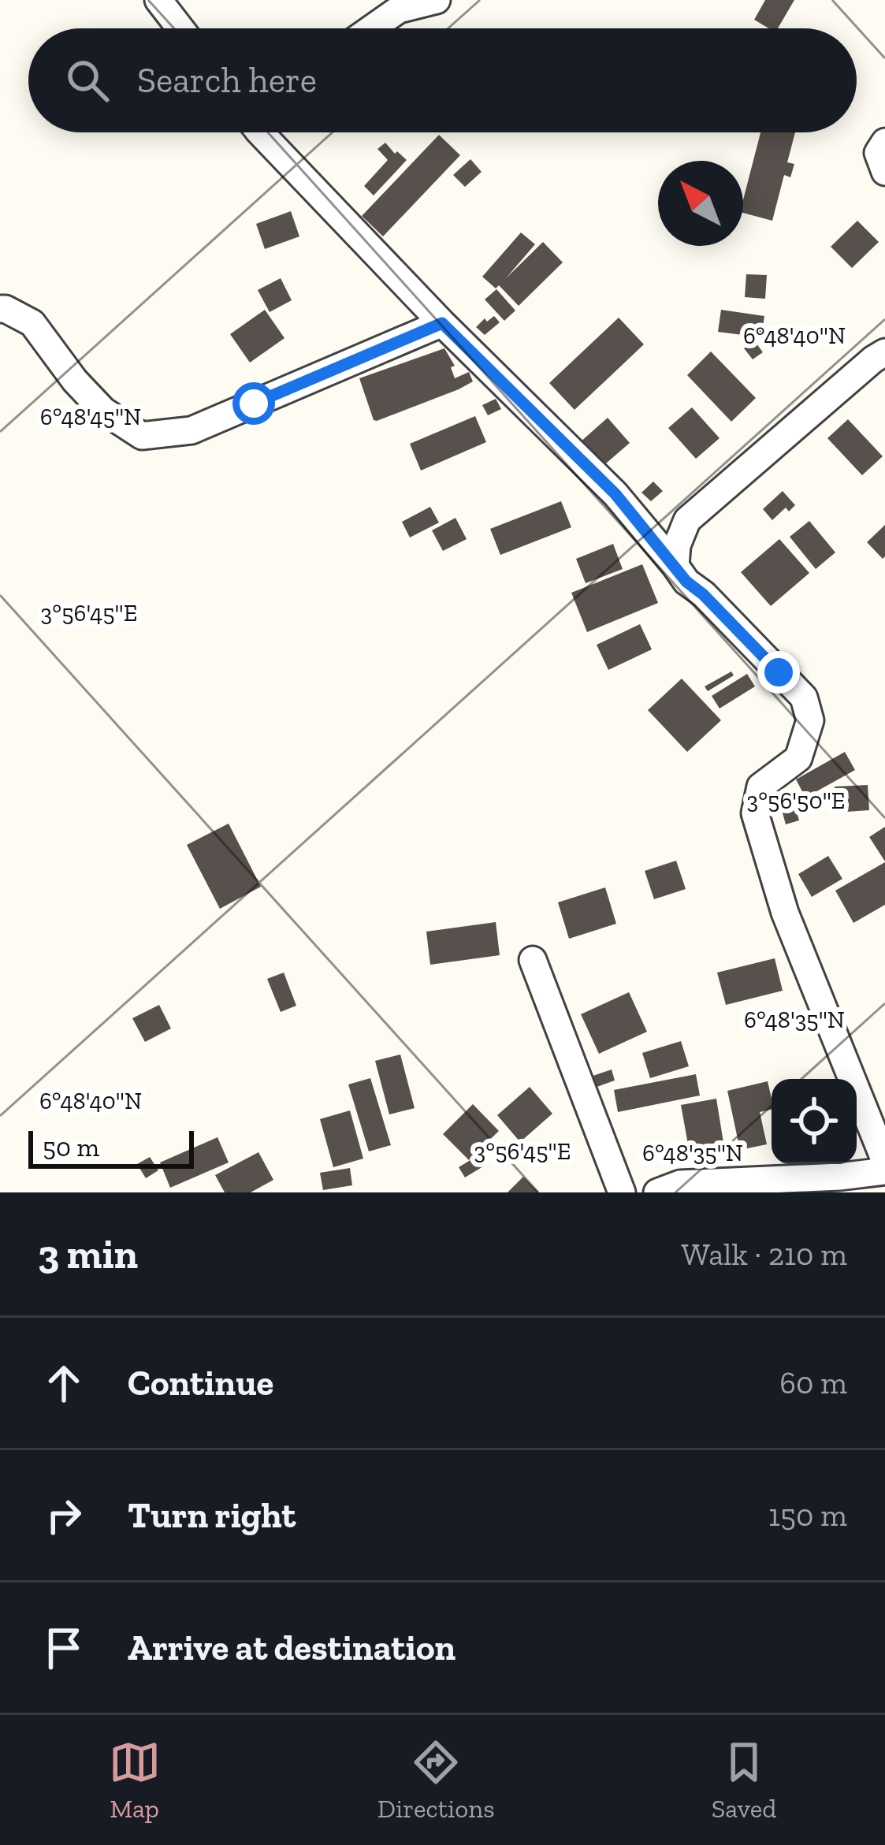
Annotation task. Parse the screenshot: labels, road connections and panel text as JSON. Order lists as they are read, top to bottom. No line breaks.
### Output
{"scale_bar":"50 m","north":"top left","page":{"search":"Search here","scale":"50 m","heading":["3 min","Walk · 210 m"],"list":[["Continue","60 m"],["Turn right","150 m"],"Arrive at destination"],"nav":["Map","Directions","Saved"]},"coordinates":["6°48'40\"N","6°48'45\"N","3°56'45\"E","3°56'50\"E","6°48'35\"N"]}
